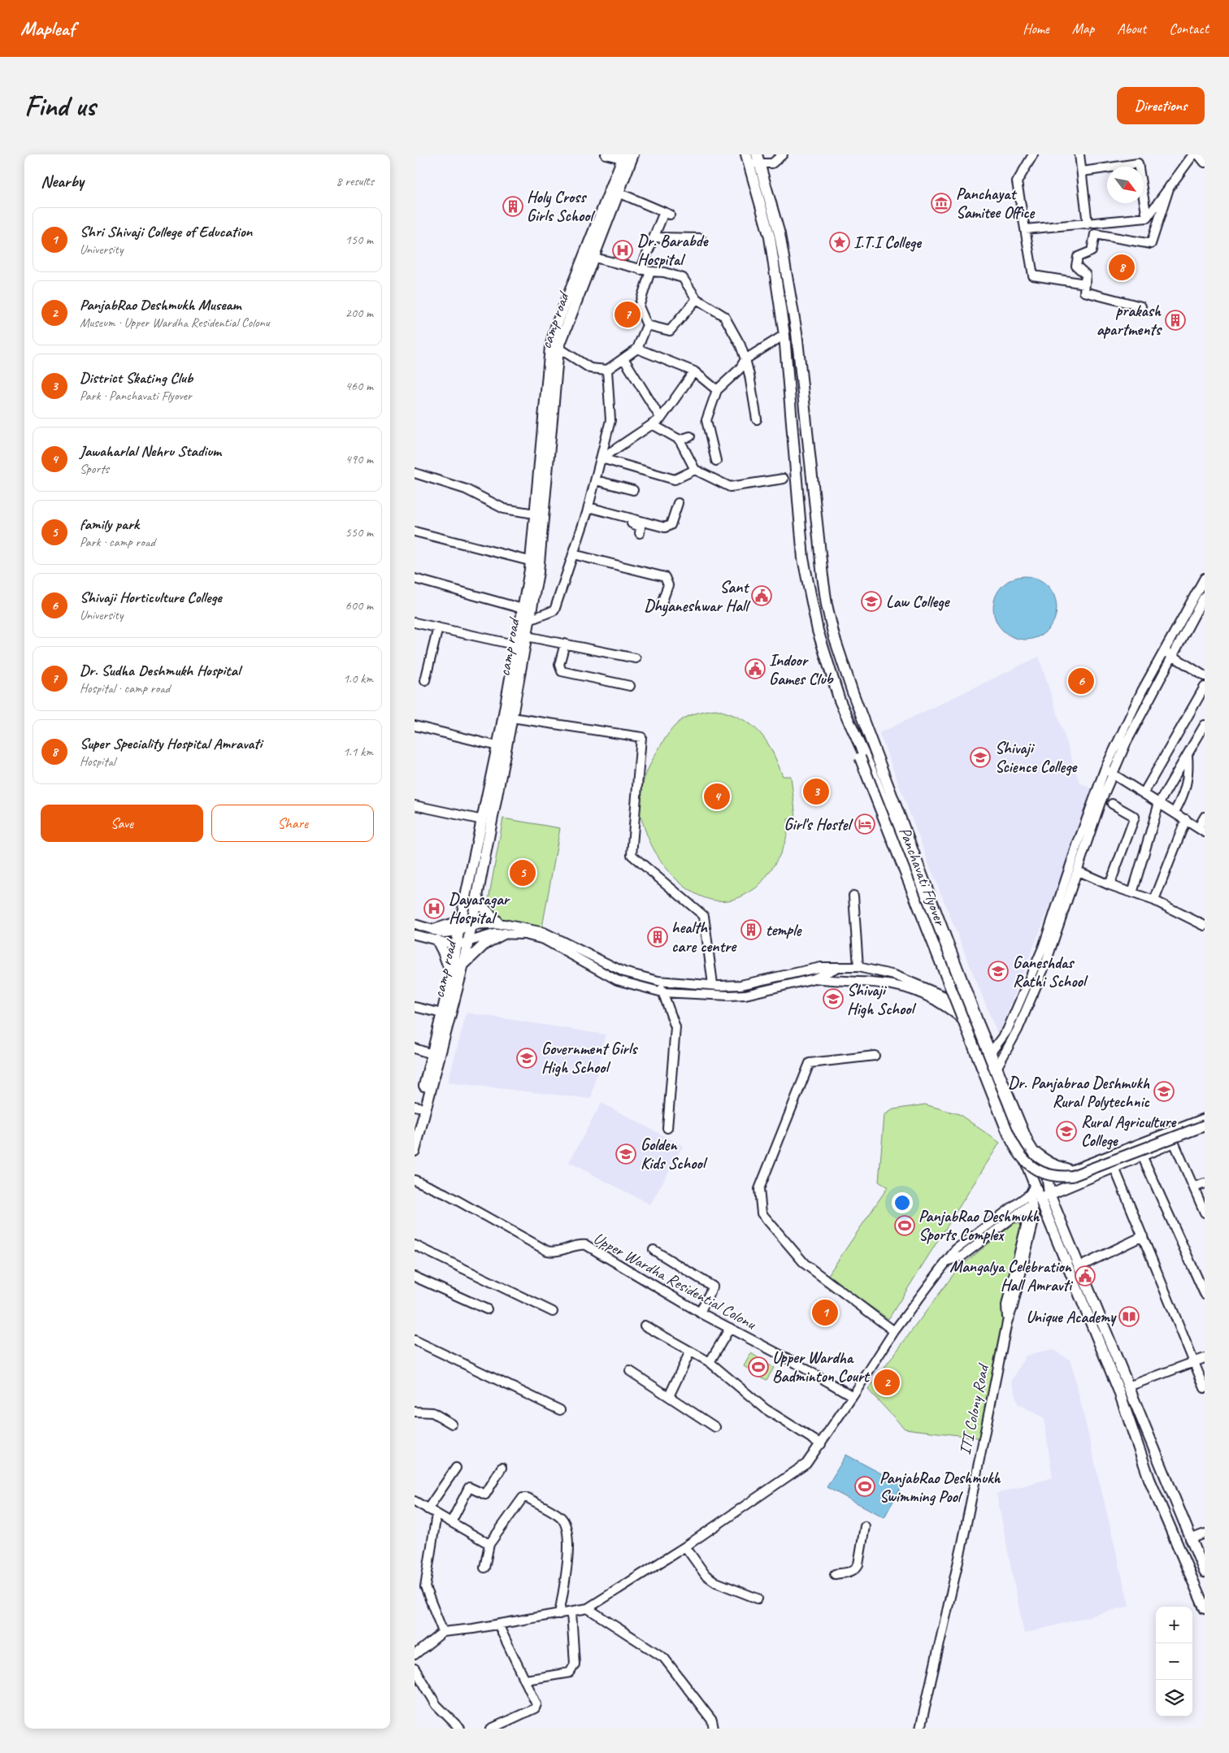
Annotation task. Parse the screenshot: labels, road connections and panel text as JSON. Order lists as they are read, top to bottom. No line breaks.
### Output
{"streets":{"main road":["camp road","Panchavati Flyover"],"street":["Upper Wardha Residential Colonu","ITI Colony Road"]},"places":{"museum":["Panchayat Samitee Office"],"building":["Holy Cross Girls School","prakash apartments","temple","health care centre"],"place":["I.T.I College"],"hospital":["Dr. Barabde Hospital","Dayasagar Hospital"],"public building":["Sant Dhyaneshwar Hall","Indoor Games Club","Mangalya Celebration Hall Amravti"],"school or university":["Law College","Shivaji Science College","Ganeshdas Rathi School","Shivaji High School","Government Girls High School","Dr. Panjabrao Deshmukh Rural Polytechnic","Rural Agriculture College","Golden Kids School"],"hotel":["Girl's Hostel"],"sports":["PanjabRao Deshmukh Sports Complex","Upper Wardha Badminton Court","PanjabRao Deshmukh Swimming Pool"],"library":["Unique Academy"]},"north":"bottom right","page":{"header":"Mapleaf","nav":["Home","Map","About","Contact"],"buttons":["Directions",["Save","Share"]],"title":"Find us","heading":["Nearby","8 results"],"list":[{"mark":"1","name":"Shri Shivaji College of Education","note":"University","value":"150 m"},{"mark":"2","name":"PanjabRao Deshmukh Museam","note":"Museum · Upper Wardha Residential Colonu","value":"200 m"},{"mark":"3","name":"District Skating Club","note":"Park · Panchavati Flyover","value":"460 m"},{"mark":"4","name":"Jawaharlal Nehru Stadium","note":"Sports","value":"490 m"},{"mark":"5","name":"family park","note":"Park · camp road","value":"550 m"},{"mark":"6","name":"Shivaji Horticulture College","note":"University","value":"600 m"},{"mark":"7","name":"Dr. Sudha Deshmukh Hospital","note":"Hospital · camp road","value":"1.0 km"},{"mark":"8","name":"Super Speciality Hospital Amravati","note":"Hospital","value":"1.1 km"}],"pins":["8","7","6","3","4","5","1","2"],"map_buttons":["+","−"]}}
